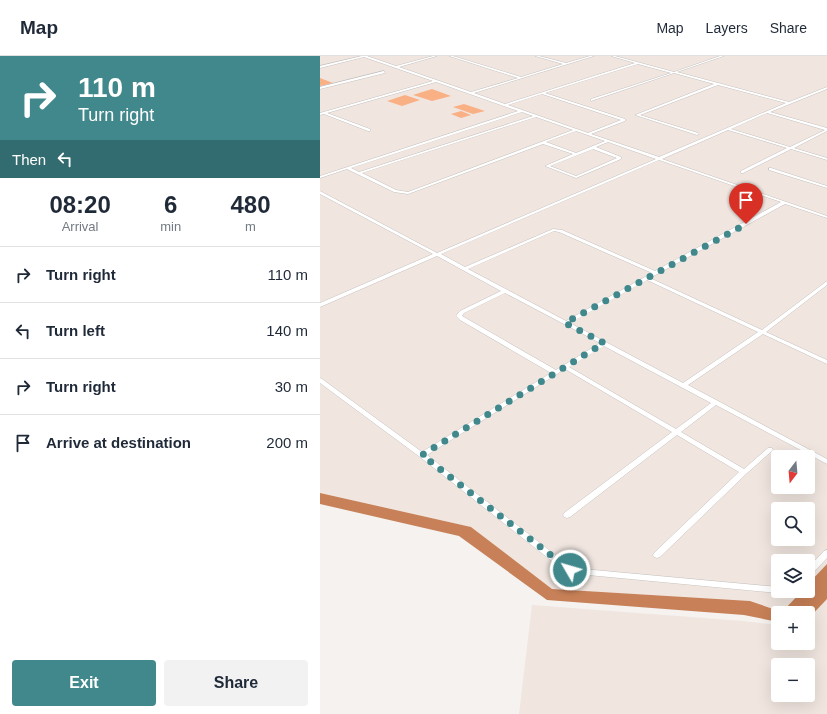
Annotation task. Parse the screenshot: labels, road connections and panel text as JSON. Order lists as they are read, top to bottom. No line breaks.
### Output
{"north":"bottom","page":{"header":"Map","nav":["Map","Layers","Share"],"turn":["110 m","Turn right"],"then":"Then","eta":["08:20","Arrival","6","min","480","m"],"list":[{"name":"Turn right","value":"110 m"},{"name":"Turn left","value":"140 m"},{"name":"Turn right","value":"30 m"},{"name":"Arrive at destination","value":"200 m"}],"map_buttons":["+","−"],"buttons":["Exit","Share"]}}
